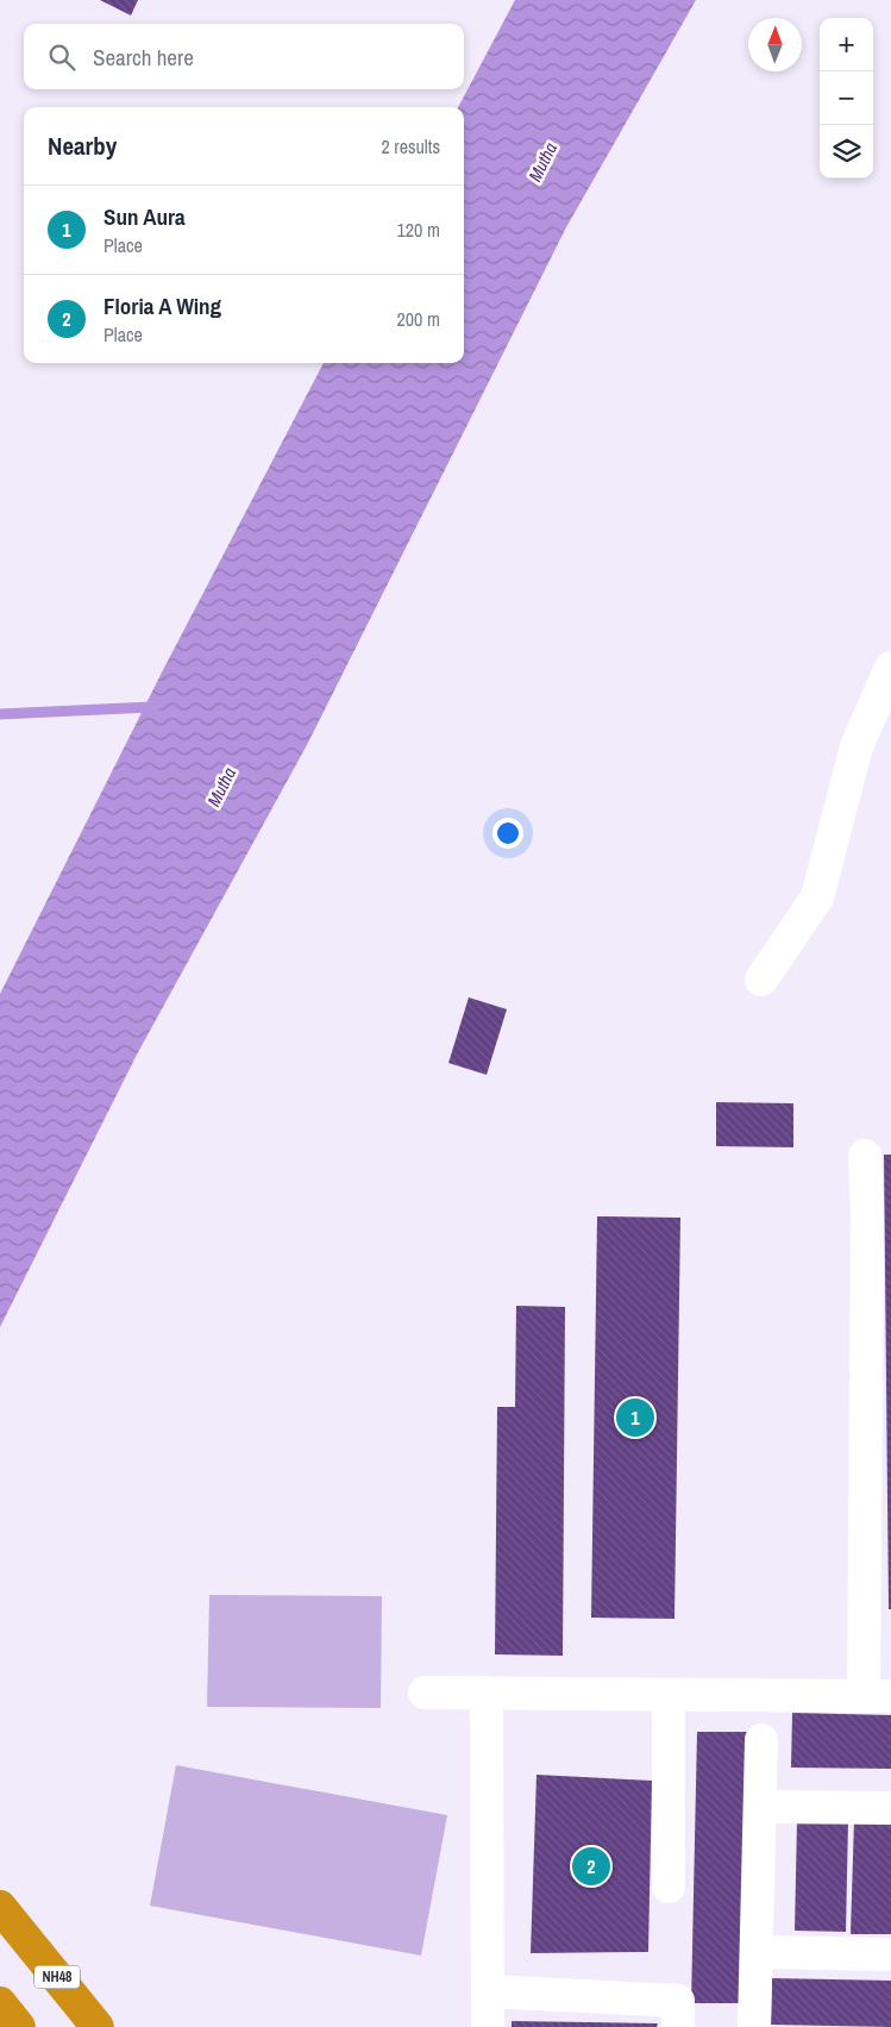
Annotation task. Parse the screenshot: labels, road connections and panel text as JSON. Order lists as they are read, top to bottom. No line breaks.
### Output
{"streets":{"highway":["NH48"]},"water":["Mutha"],"north":"top","page":{"map_buttons":["+","−"],"search":"Search here","heading":["Nearby","2 results"],"list":[{"mark":"1","name":"Sun Aura","note":"Place","value":"120 m"},{"mark":"2","name":"Floria A Wing","note":"Place","value":"200 m"}],"pins":["1","2"]}}
